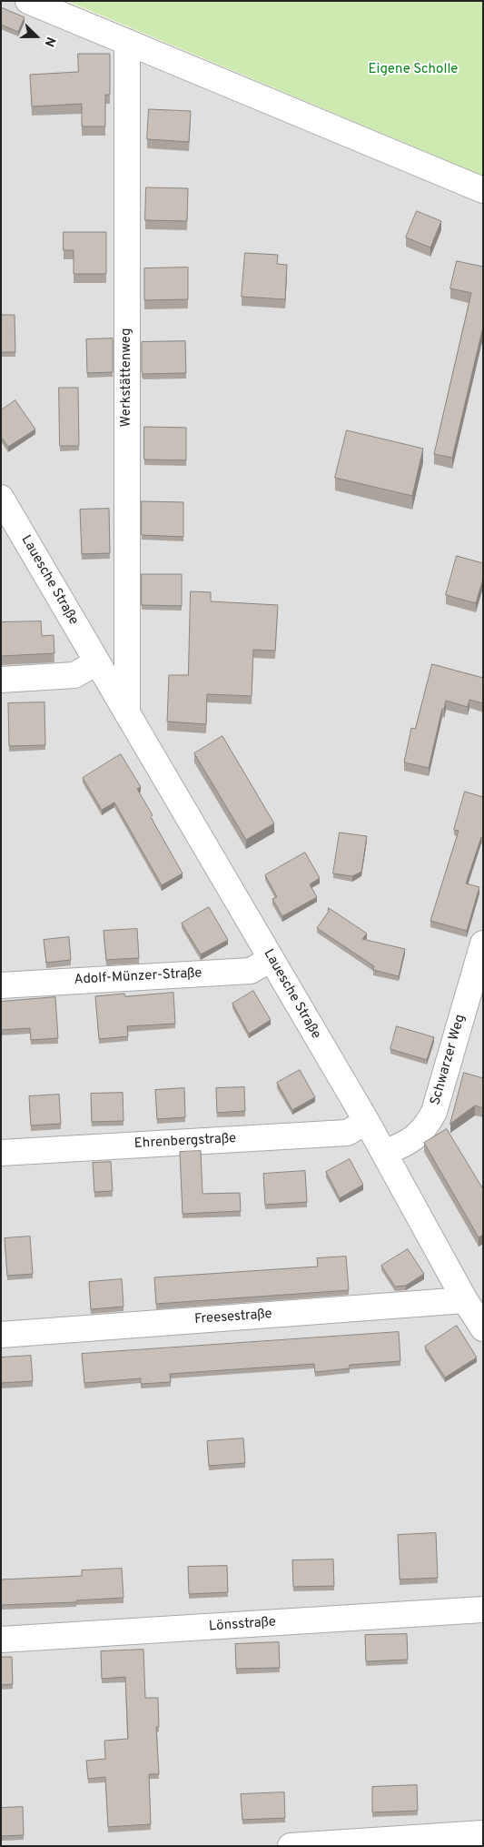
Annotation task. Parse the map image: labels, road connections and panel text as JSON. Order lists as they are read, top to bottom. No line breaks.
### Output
{"streets":{"street":["Werkstättenweg","Lauesche Straße","Adolf-Münzer-Straße","Schwarzer Weg","Ehrenbergstraße","Freesestraße","Lönsstraße"]},"crossings":[["Werkstättenweg","Lauesche Straße"],["Lauesche Straße","Adolf-Münzer-Straße"],["Lauesche Straße","Schwarzer Weg"],["Lauesche Straße","Ehrenbergstraße"],["Lauesche Straße","Freesestraße"]],"parks":["Eigene Scholle"],"north":"right"}
